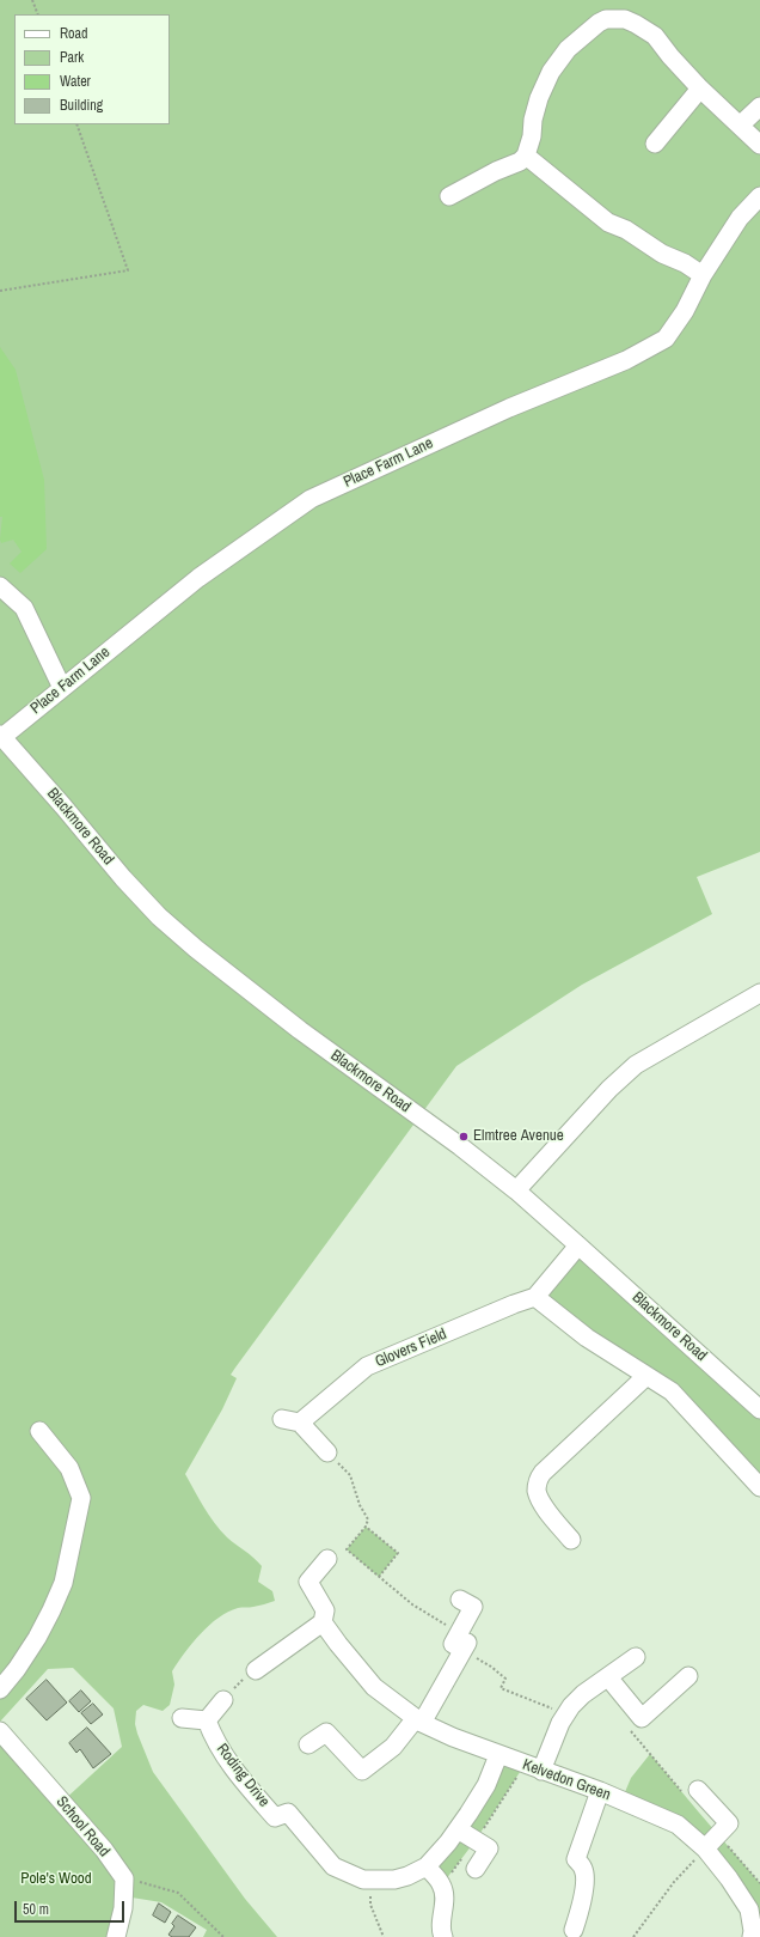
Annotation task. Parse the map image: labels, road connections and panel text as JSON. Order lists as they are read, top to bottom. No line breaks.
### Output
{"streets":{"street":["Place Farm Lane","Blackmore Road","Glovers Field","Roding Drive","Kelvedon Green","School Road"]},"crossings":[["Place Farm Lane","Blackmore Road"],["Roding Drive","Kelvedon Green"]],"parks":["Pole's Wood"],"places":["Elmtree Avenue"],"legend":["Road","Park","Water","Building"],"scale_bar":"50 m"}
